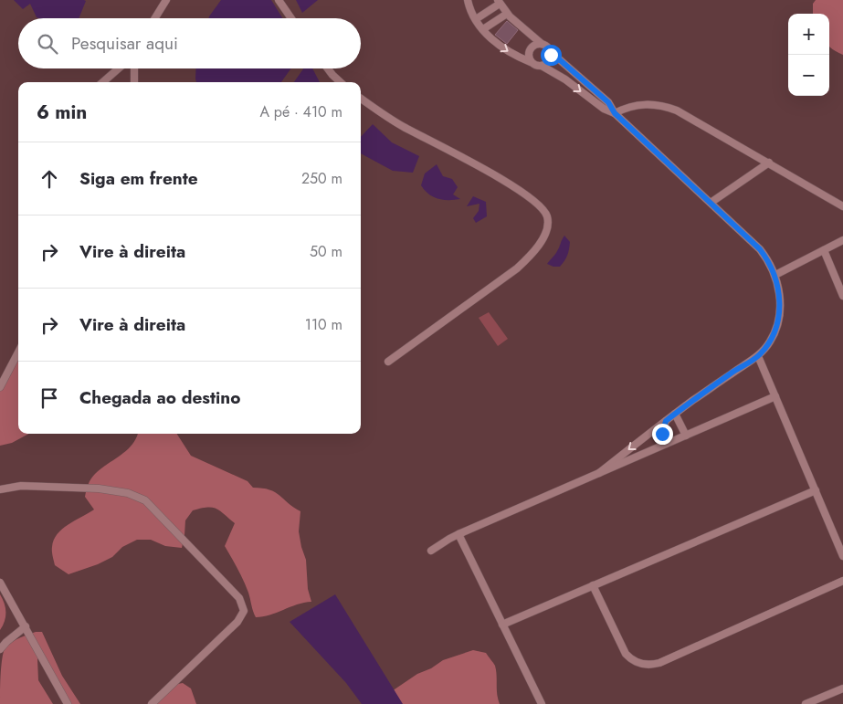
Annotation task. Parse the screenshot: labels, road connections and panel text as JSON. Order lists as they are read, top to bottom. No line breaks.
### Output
{"page":{"map_buttons":["+","−"],"search":"Pesquisar aqui","heading":["6 min","A pé · 410 m"],"list":[["Siga em frente","250 m"],["Vire à direita","50 m"],["Vire à direita","110 m"],"Chegada ao destino"]}}
